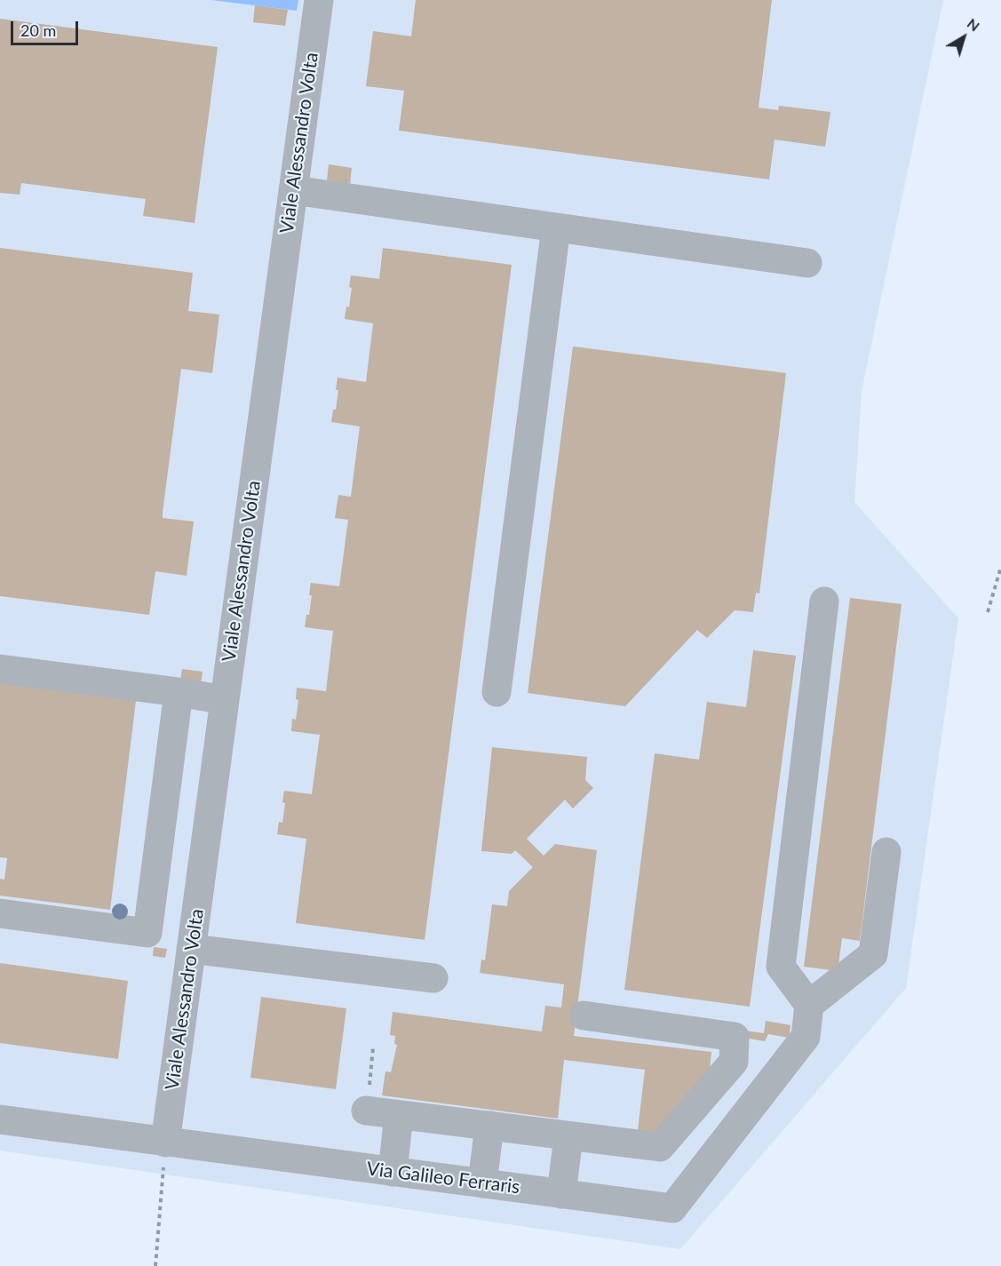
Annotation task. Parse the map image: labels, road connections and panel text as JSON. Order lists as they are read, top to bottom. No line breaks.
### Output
{"streets":{"street":["Viale Alessandro Volta","Via Galileo Ferraris"]},"crossings":[["Viale Alessandro Volta","Via Galileo Ferraris"]],"scale_bar":"20 m","north":"top right"}
